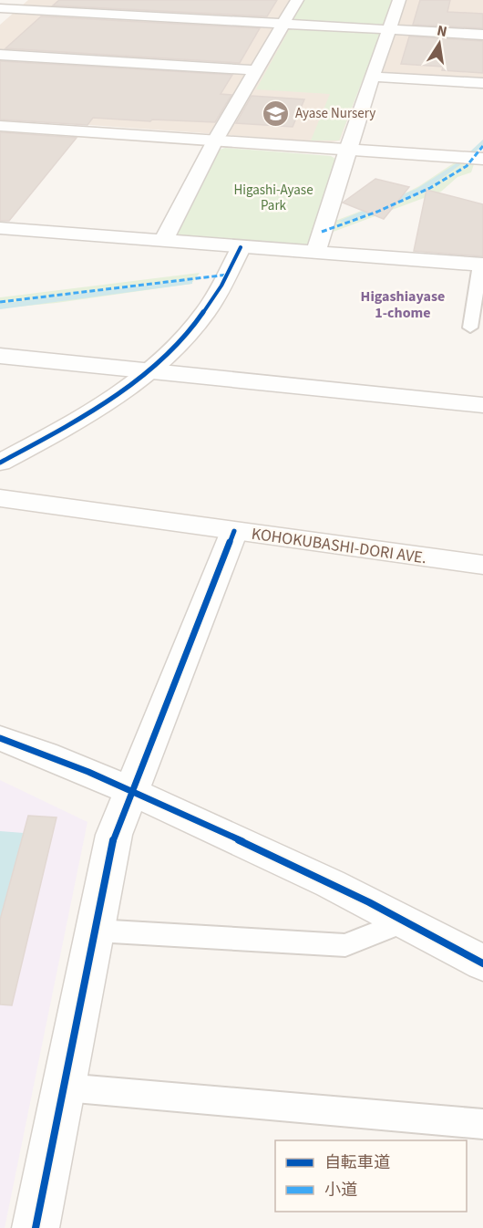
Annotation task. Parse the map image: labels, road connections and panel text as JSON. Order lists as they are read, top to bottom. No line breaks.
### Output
{"streets":{"street":["KOHOKUBASHI-DORI AVE."]},"districts":["Higashiayase 1-chome"],"parks":["Higashi-Ayase Park"],"places":{"school or university":["Ayase Nursery"]},"legend":["自転車道","小道"],"north":"top"}
